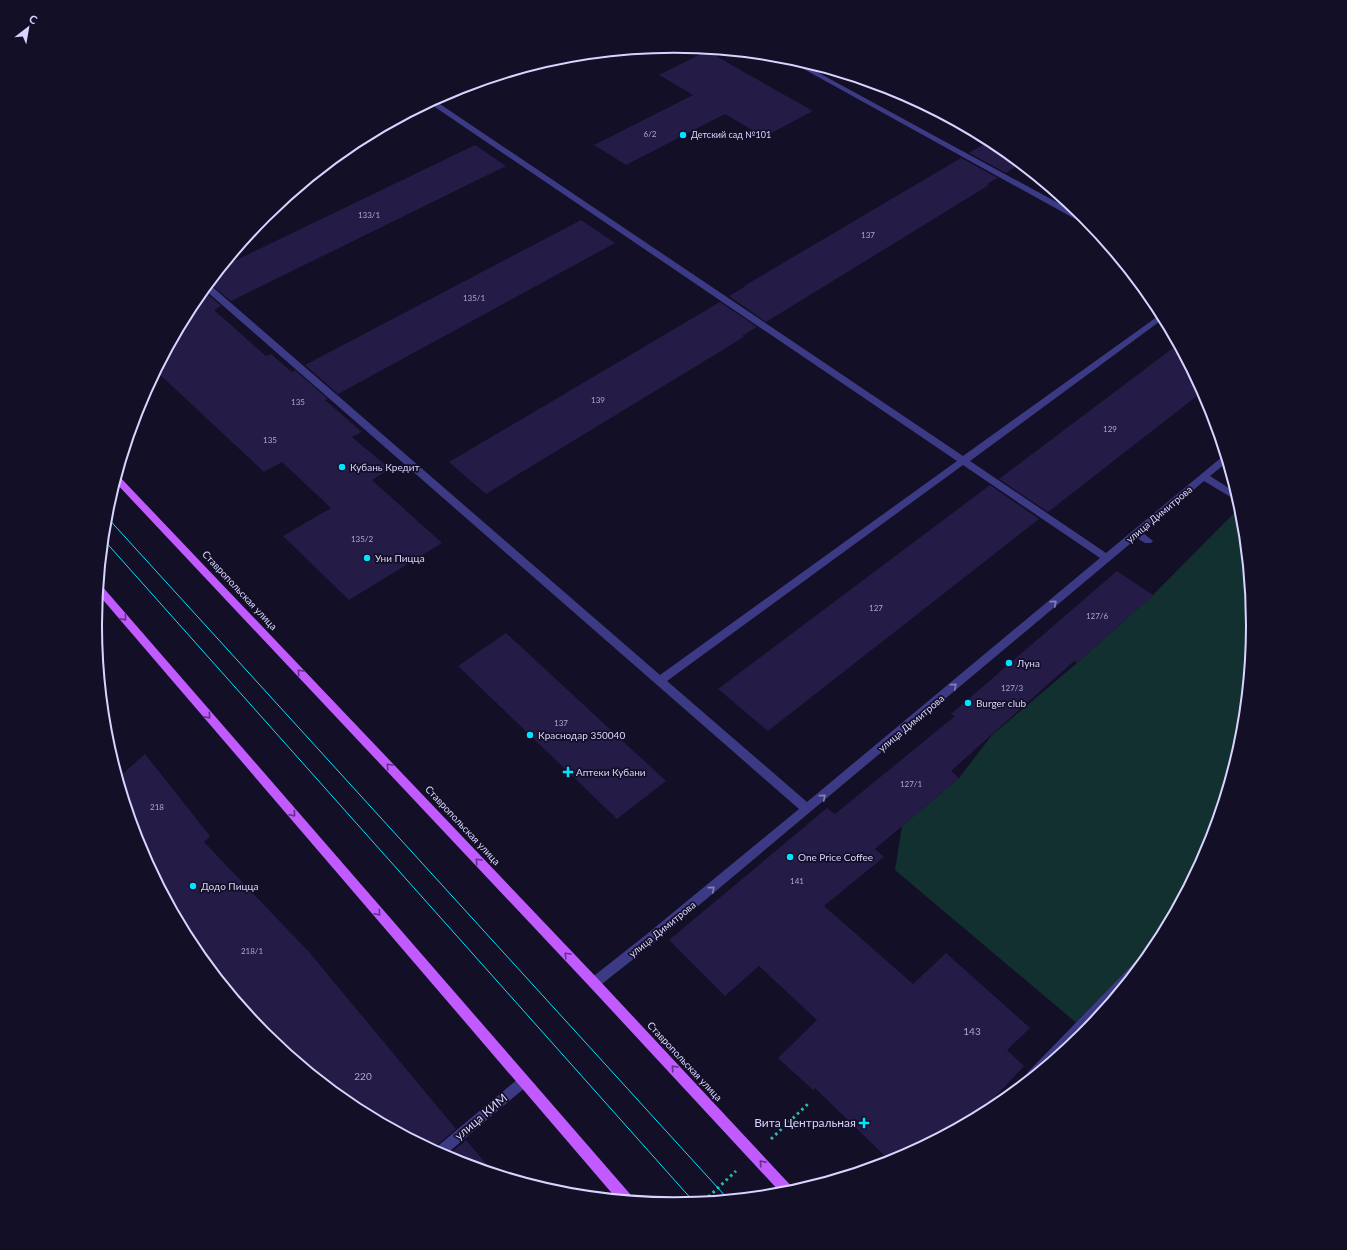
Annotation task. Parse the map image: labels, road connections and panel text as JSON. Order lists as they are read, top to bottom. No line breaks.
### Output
{"streets":{"main road":["Ставропольская улица"],"street":["улица Димитрова","улица КИМ"]},"crossings":[["улица Димитрова","Ставропольская улица"]],"one_way":["улица Димитрова","Ставропольская улица"],"places":{"other":["Детский сад №101","Кубань Кредит","Уни Пицца","Луна","Burger club","Краснодар 350040","One Price Coffee","Додо Пицца"],"health":["Аптеки Кубани","Вита Центральная"]},"house_numbers":["6/2","133/1","137","135/1","139","135","129","135","135/2","127","127/6","127/3","137","127/1","218","141","218/1","143","220"],"north":"top right"}
